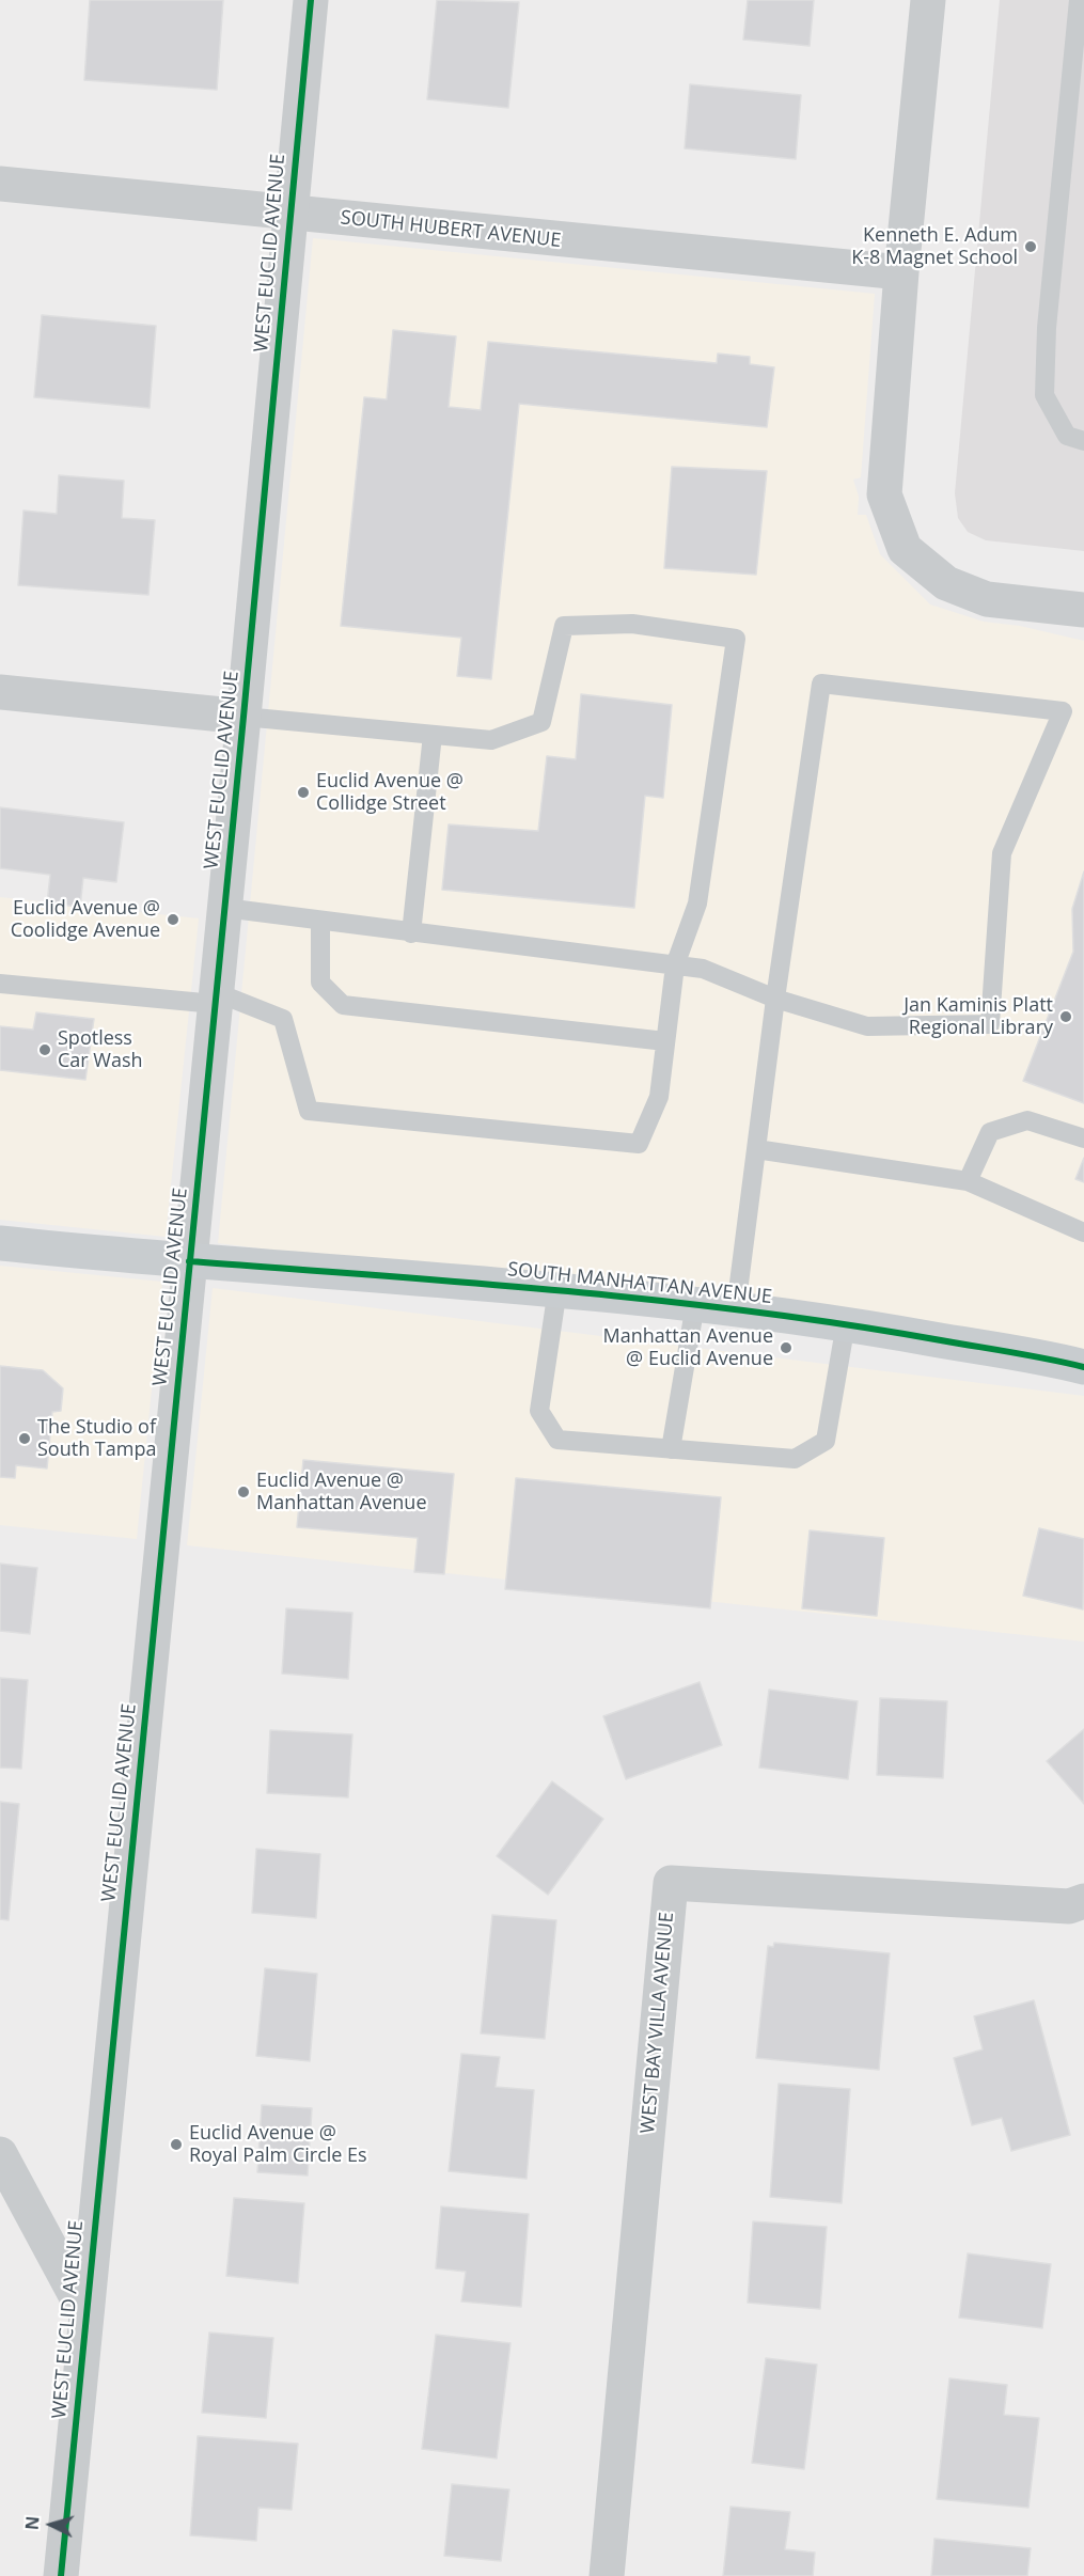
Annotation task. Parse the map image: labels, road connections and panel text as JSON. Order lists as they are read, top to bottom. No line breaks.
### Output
{"streets":{"main road":["SOUTH MANHATTAN AVENUE"],"street":["SOUTH HUBERT AVENUE","WEST EUCLID AVENUE","WEST BAY VILLA AVENUE"]},"crossings":[["SOUTH HUBERT AVENUE","WEST EUCLID AVENUE"],["WEST EUCLID AVENUE","SOUTH MANHATTAN AVENUE"]],"places":["Kenneth E. Adum K-8 Magnet School","Euclid Avenue @ Collidge Street","Euclid Avenue @ Coolidge Avenue","Jan Kaminis Platt Regional Library","Spotless Car Wash","Manhattan Avenue @ Euclid Avenue","The Studio of South Tampa","Euclid Avenue @ Manhattan Avenue","Euclid Avenue @ Royal Palm Circle Es"],"north":"left"}
